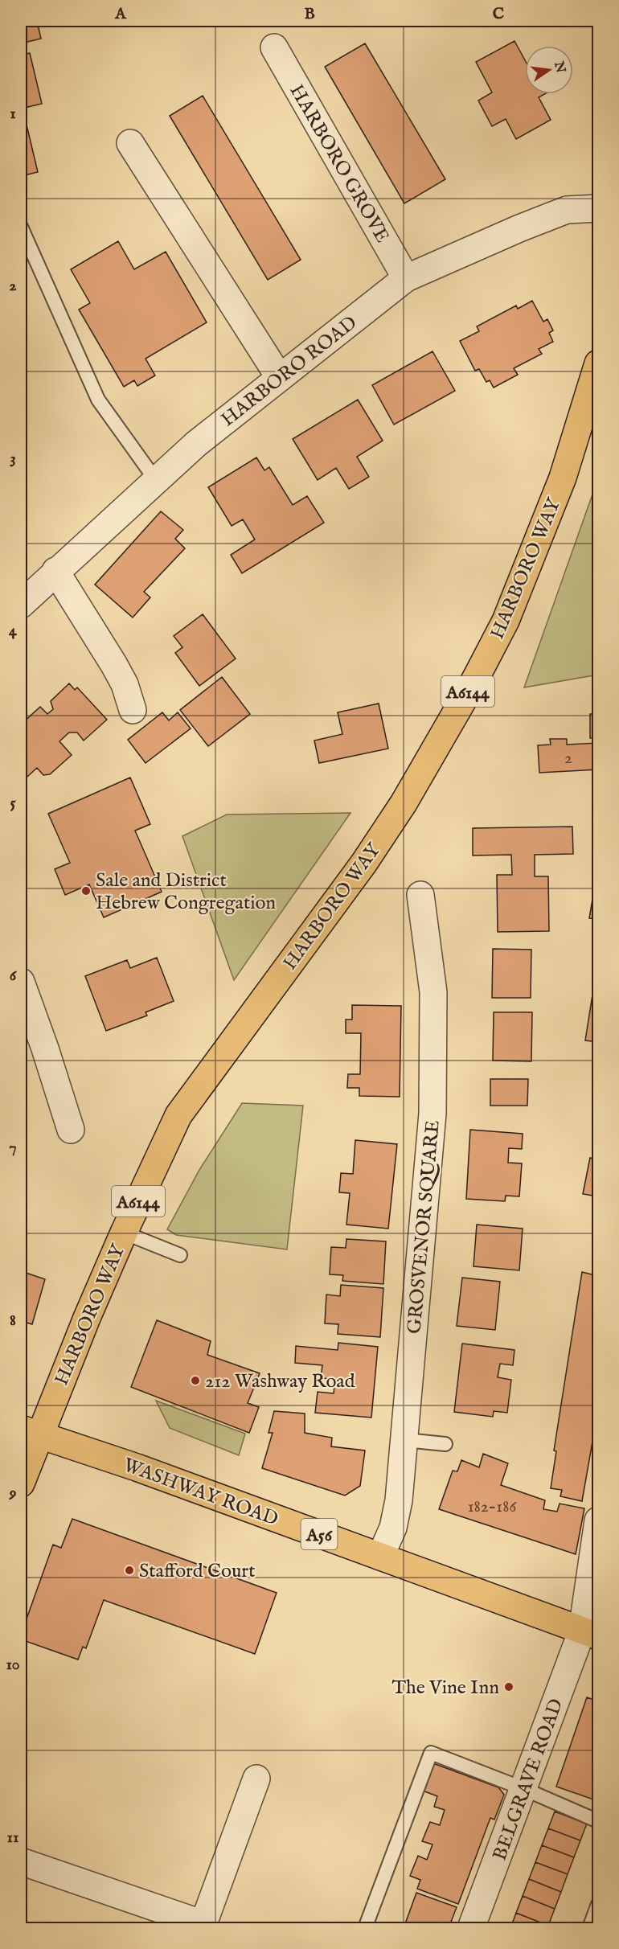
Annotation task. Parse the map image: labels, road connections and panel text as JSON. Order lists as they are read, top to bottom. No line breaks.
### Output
{"streets":{"main road":["HARBORO WAY","A6144","WASHWAY ROAD","A56"],"street":["HARBORO GROVE","HARBORO ROAD","GROSVENOR SQUARE","BELGRAVE ROAD"]},"crossings":[["HARBORO GROVE","HARBORO ROAD"],["HARBORO WAY","A6144"],["HARBORO WAY","WASHWAY ROAD"],["A6144","WASHWAY ROAD"],["GROSVENOR SQUARE","WASHWAY ROAD"],["WASHWAY ROAD","BELGRAVE ROAD"]],"places":["Sale and District Hebrew Congregation","212 Washway Road","Stafford Court","The Vine Inn"],"house_numbers":["2","182-186"],"north":"right","grid":{"columns":["A","B","C"],"rows":["1","2","3","4","5","6","7","8","9","10","11"]}}
